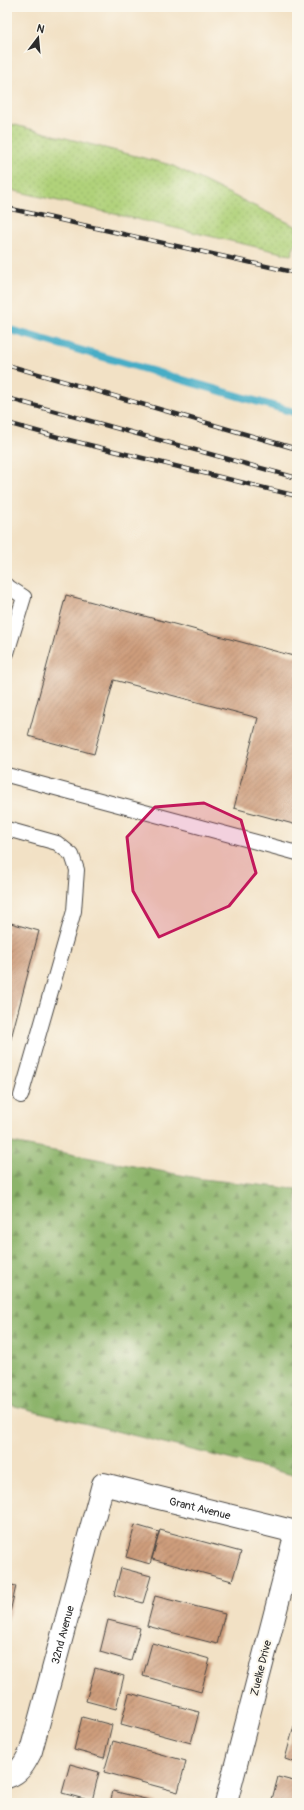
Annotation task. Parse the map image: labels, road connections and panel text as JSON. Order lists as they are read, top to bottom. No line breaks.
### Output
{"streets":{"street":["Grant Avenue","32nd Avenue","Zuelke Drive"]},"crossings":[["Grant Avenue","32nd Avenue"],["Grant Avenue","Zuelke Drive"]],"north":"top"}
